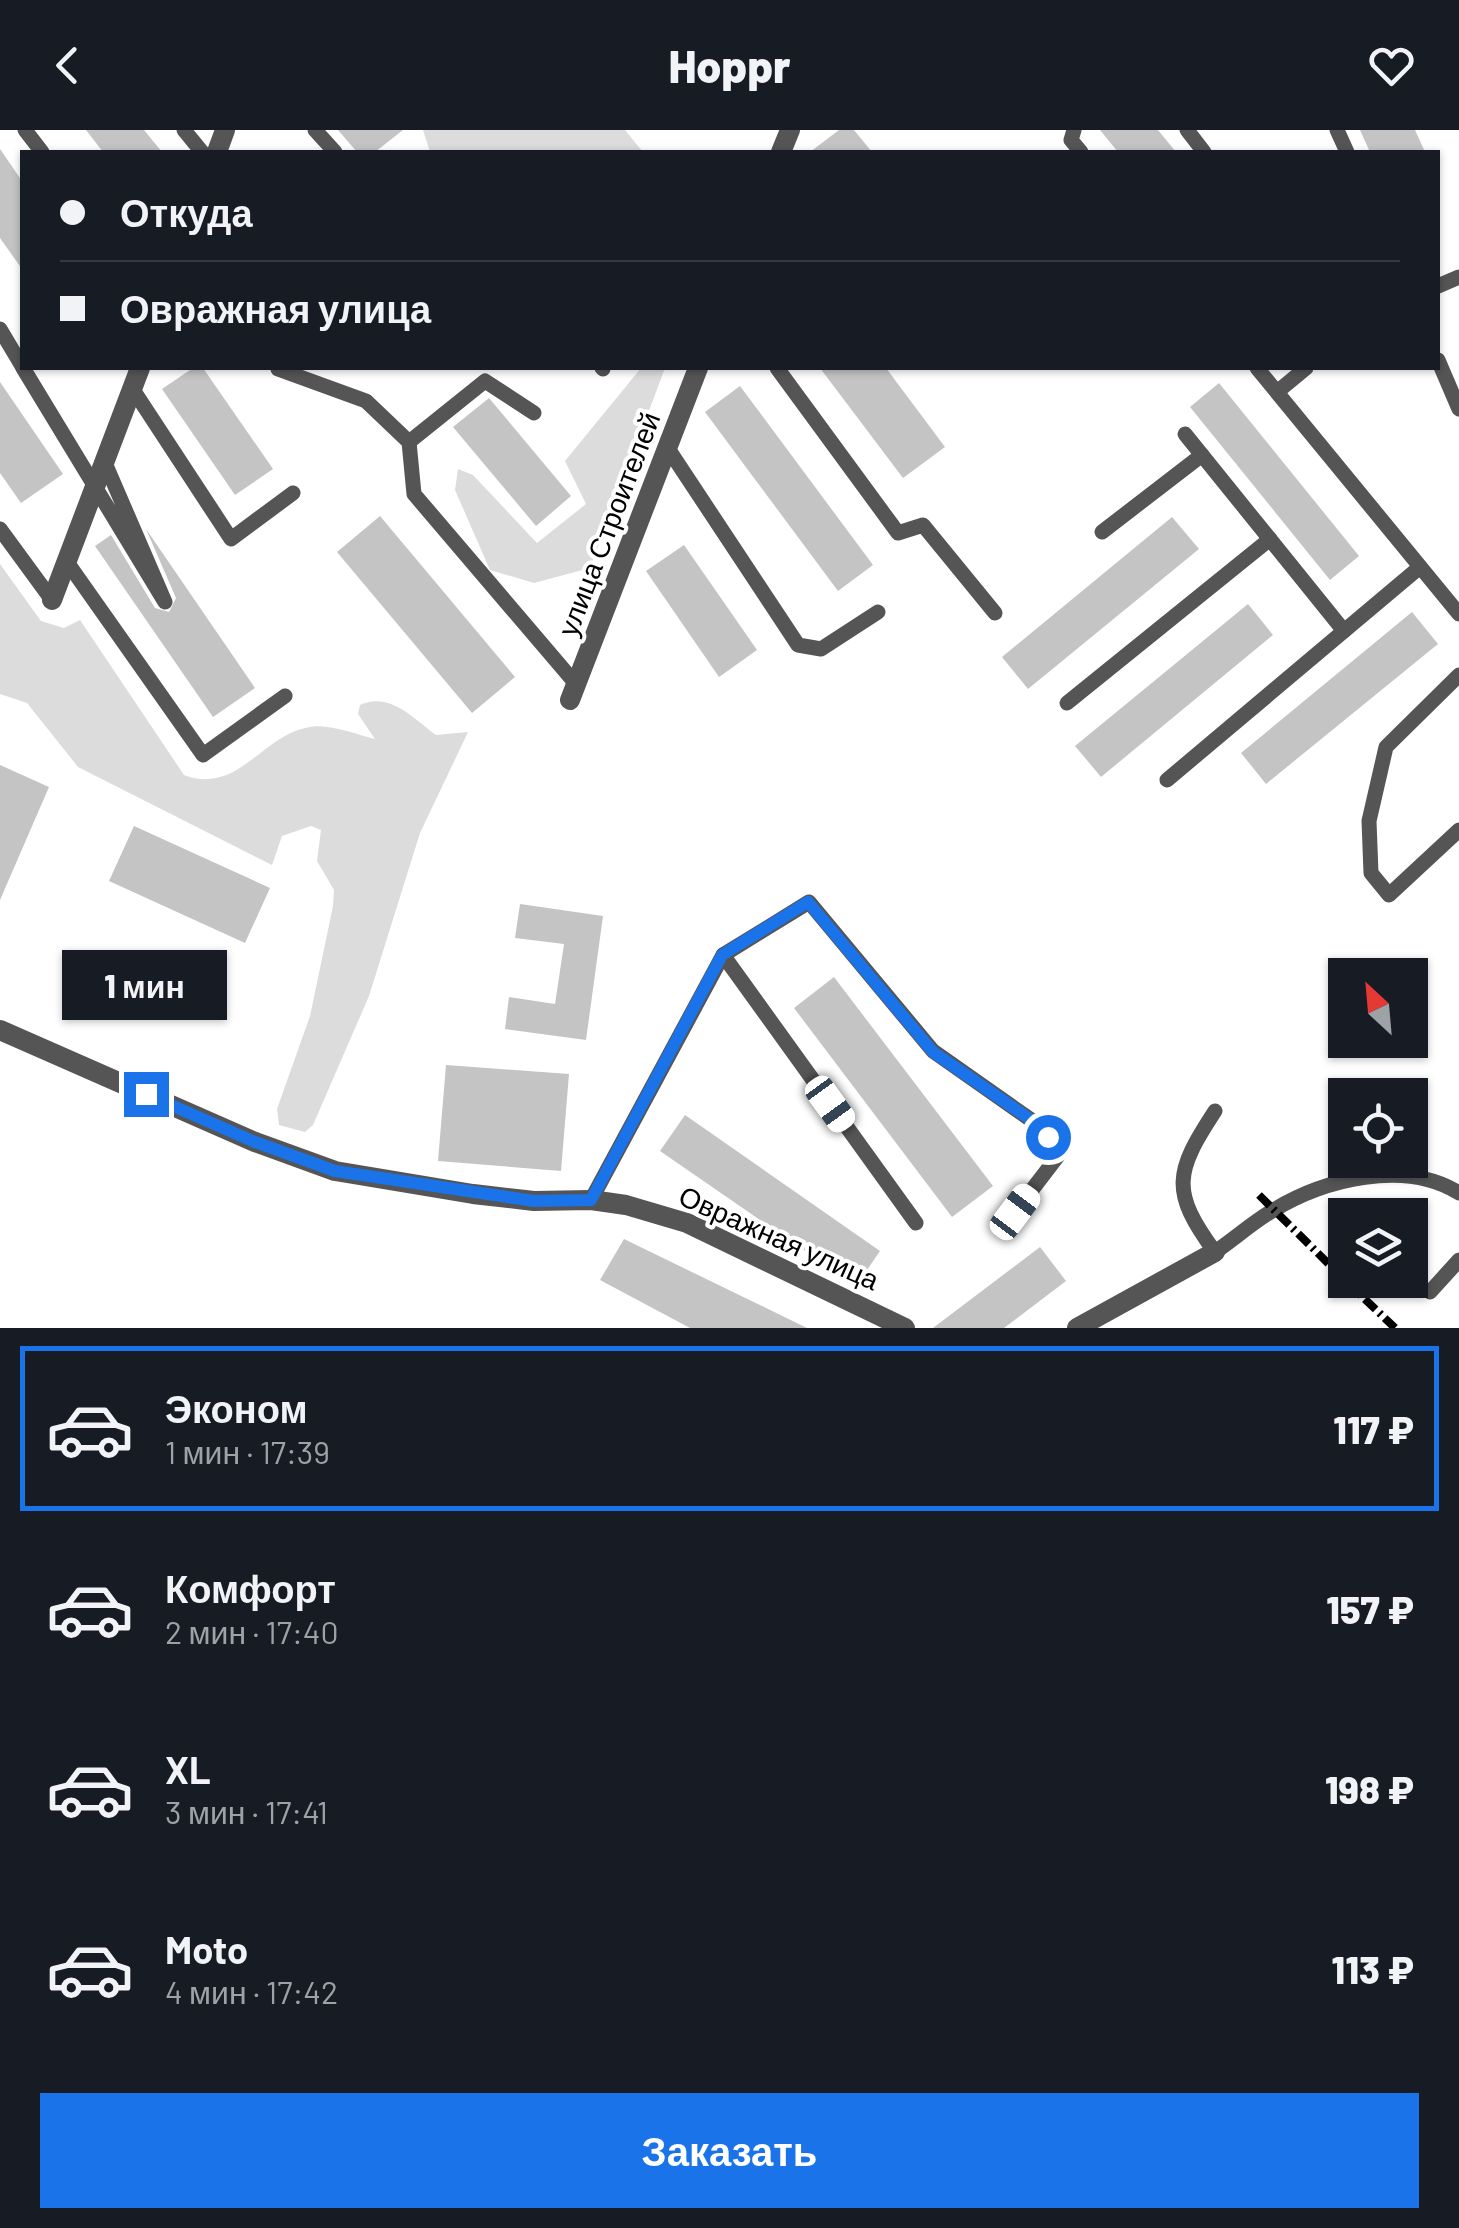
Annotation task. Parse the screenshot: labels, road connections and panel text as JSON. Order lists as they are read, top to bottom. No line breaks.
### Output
{"streets":{"street":["улица Строителей","Овражная улица"]},"north":"top left","page":{"header":"Hoppr","banner":["Откуда","Овражная улица"],"bubble":"1 мин","list":[{"name":"Эконом","note":"1 мин · 17:39","value":"117 ₽"},{"name":"Комфорт","note":"2 мин · 17:40","value":"157 ₽"},{"name":"XL","note":"3 мин · 17:41","value":"198 ₽"},{"name":"Moto","note":"4 мин · 17:42","value":"113 ₽"}],"buttons":"Заказать"}}
